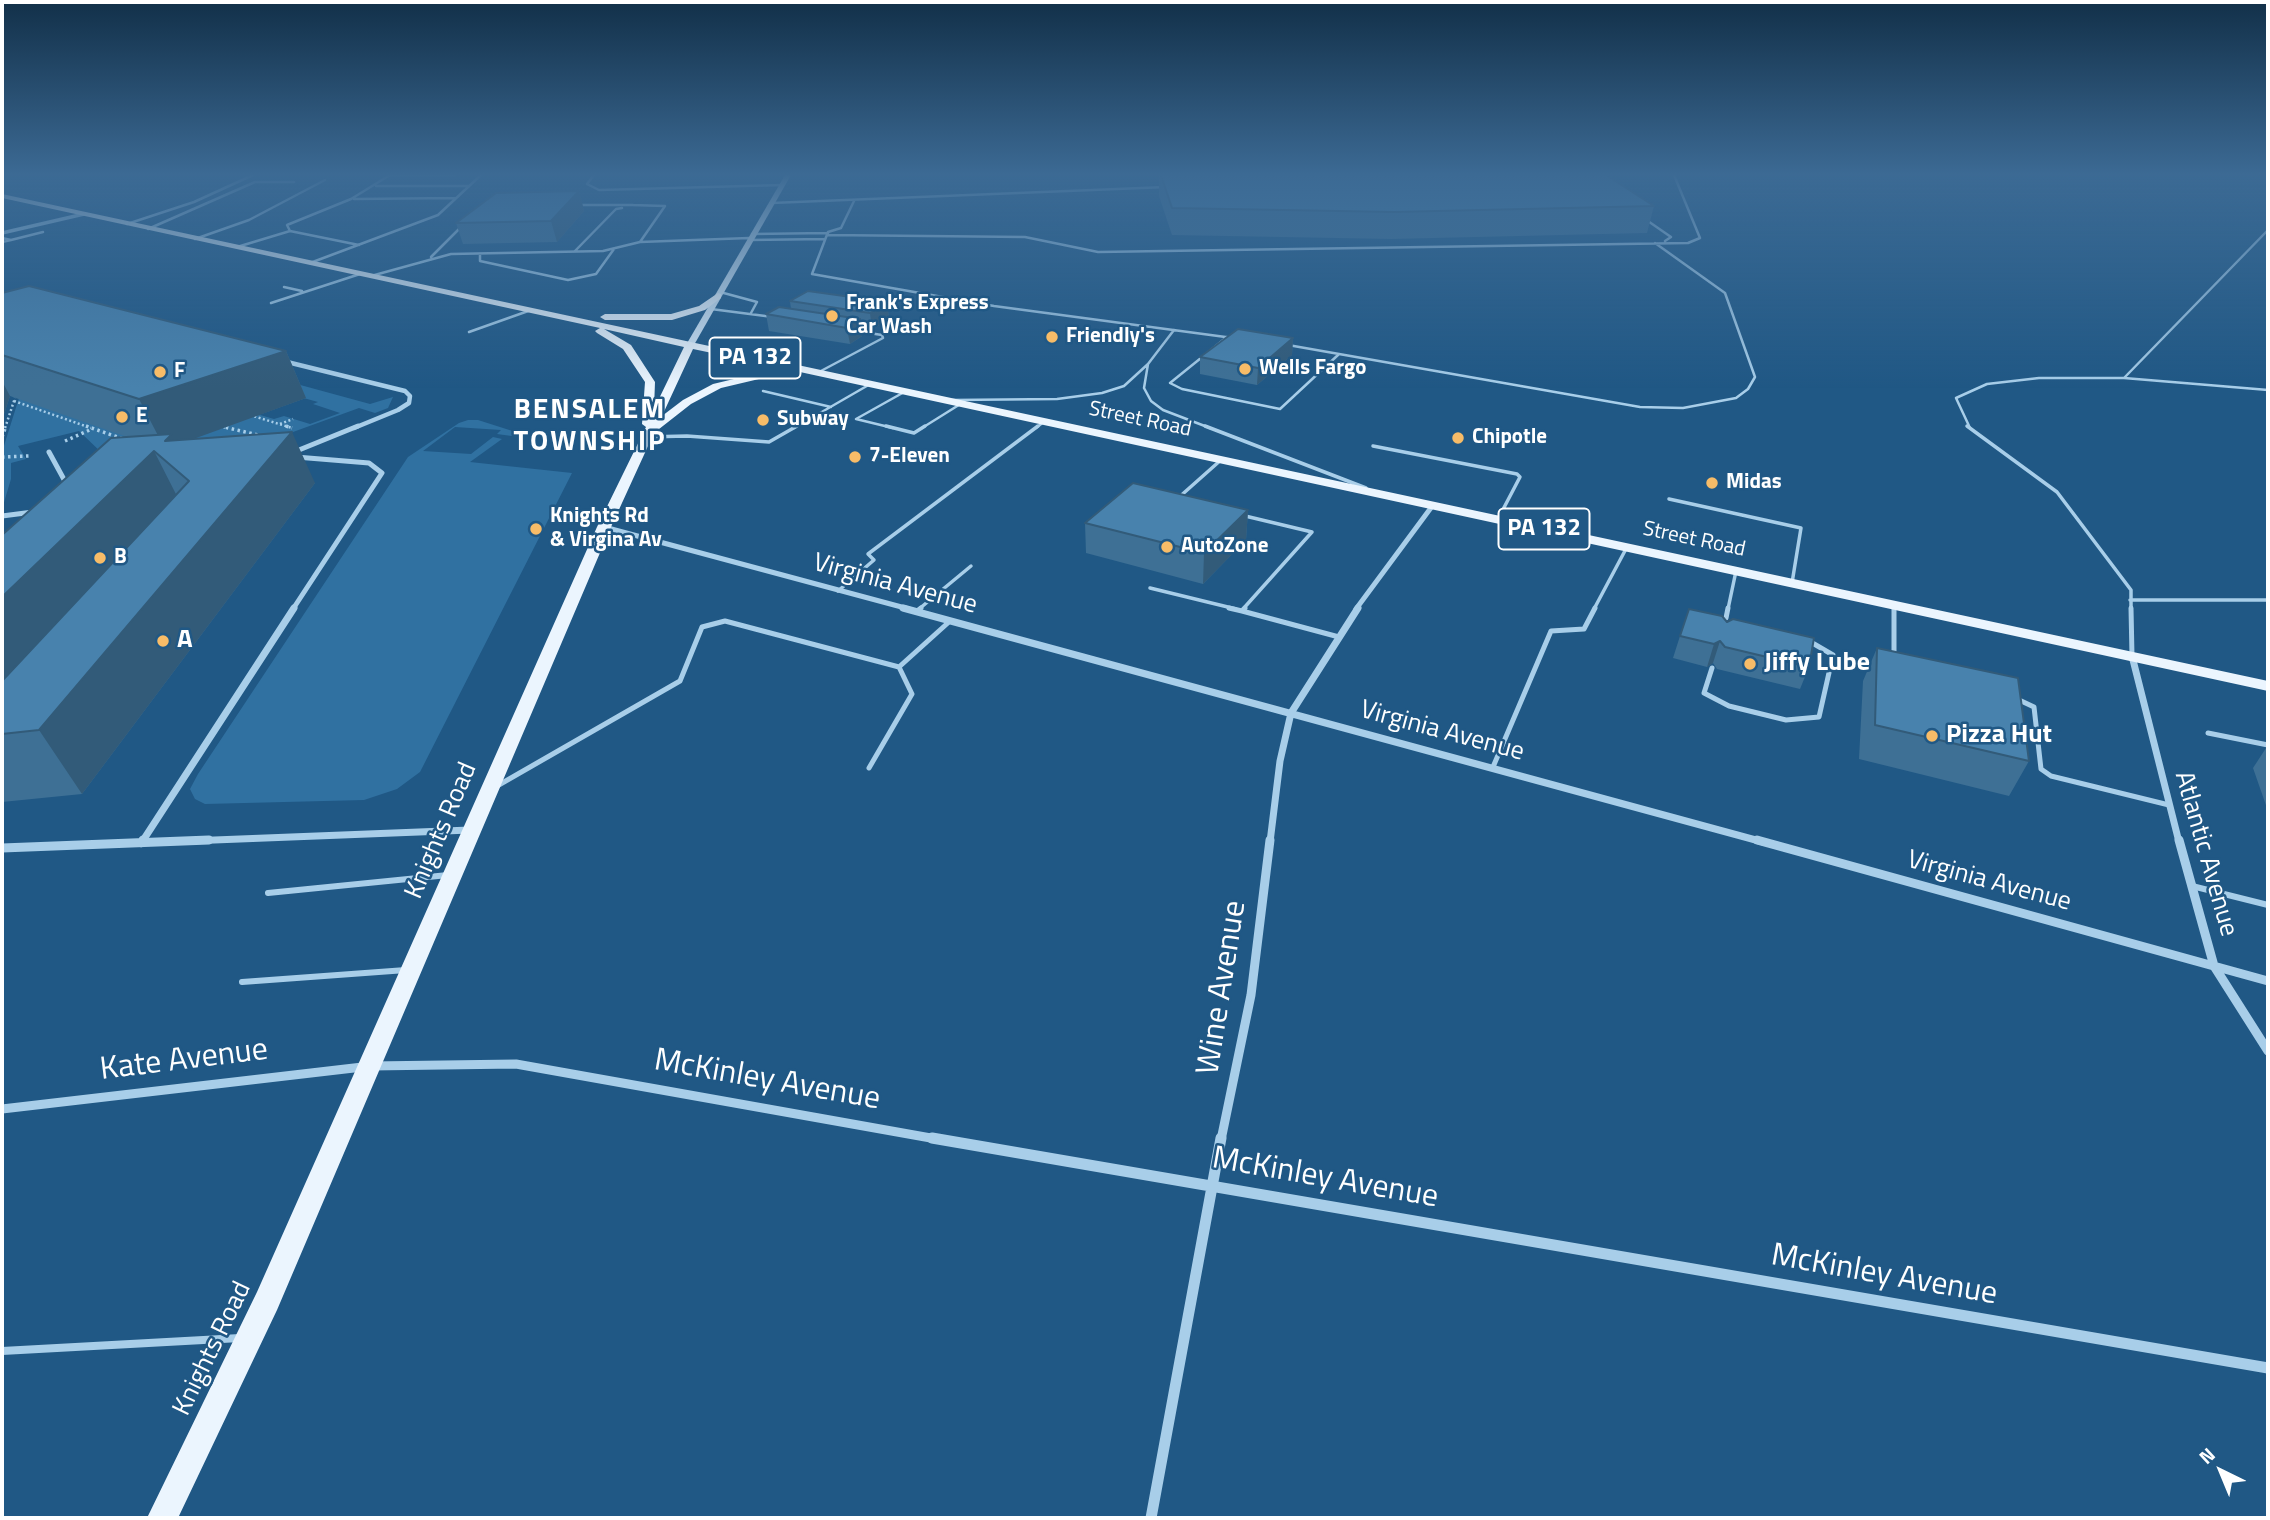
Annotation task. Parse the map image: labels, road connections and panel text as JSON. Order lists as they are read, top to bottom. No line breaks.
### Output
{"streets":{"main road":["PA 132","Street Road","Knights Road"],"street":["Virginia Avenue","Atlantic Avenue","Wine Avenue","Kate Avenue","McKinley Avenue"]},"crossings":[["Street Road","Knights Road"],["Street Road","Atlantic Avenue"],["Street Road","Wine Avenue"],["Virginia Avenue","Knights Road"],["Virginia Avenue","Atlantic Avenue"],["Virginia Avenue","Wine Avenue"],["Knights Road","Kate Avenue"],["Knights Road","McKinley Avenue"],["Wine Avenue","McKinley Avenue"],["Kate Avenue","McKinley Avenue"]],"districts":["BENSALEM TOWNSHIP"],"places":["Frank's Express Car Wash","Friendly's","Wells Fargo","F","E","Subway","Chipotle","7-Eleven","Midas","Knights Rd & Virgina Av","AutoZone","B","A","Jiffy Lube","Pizza Hut"],"north":"top left"}
